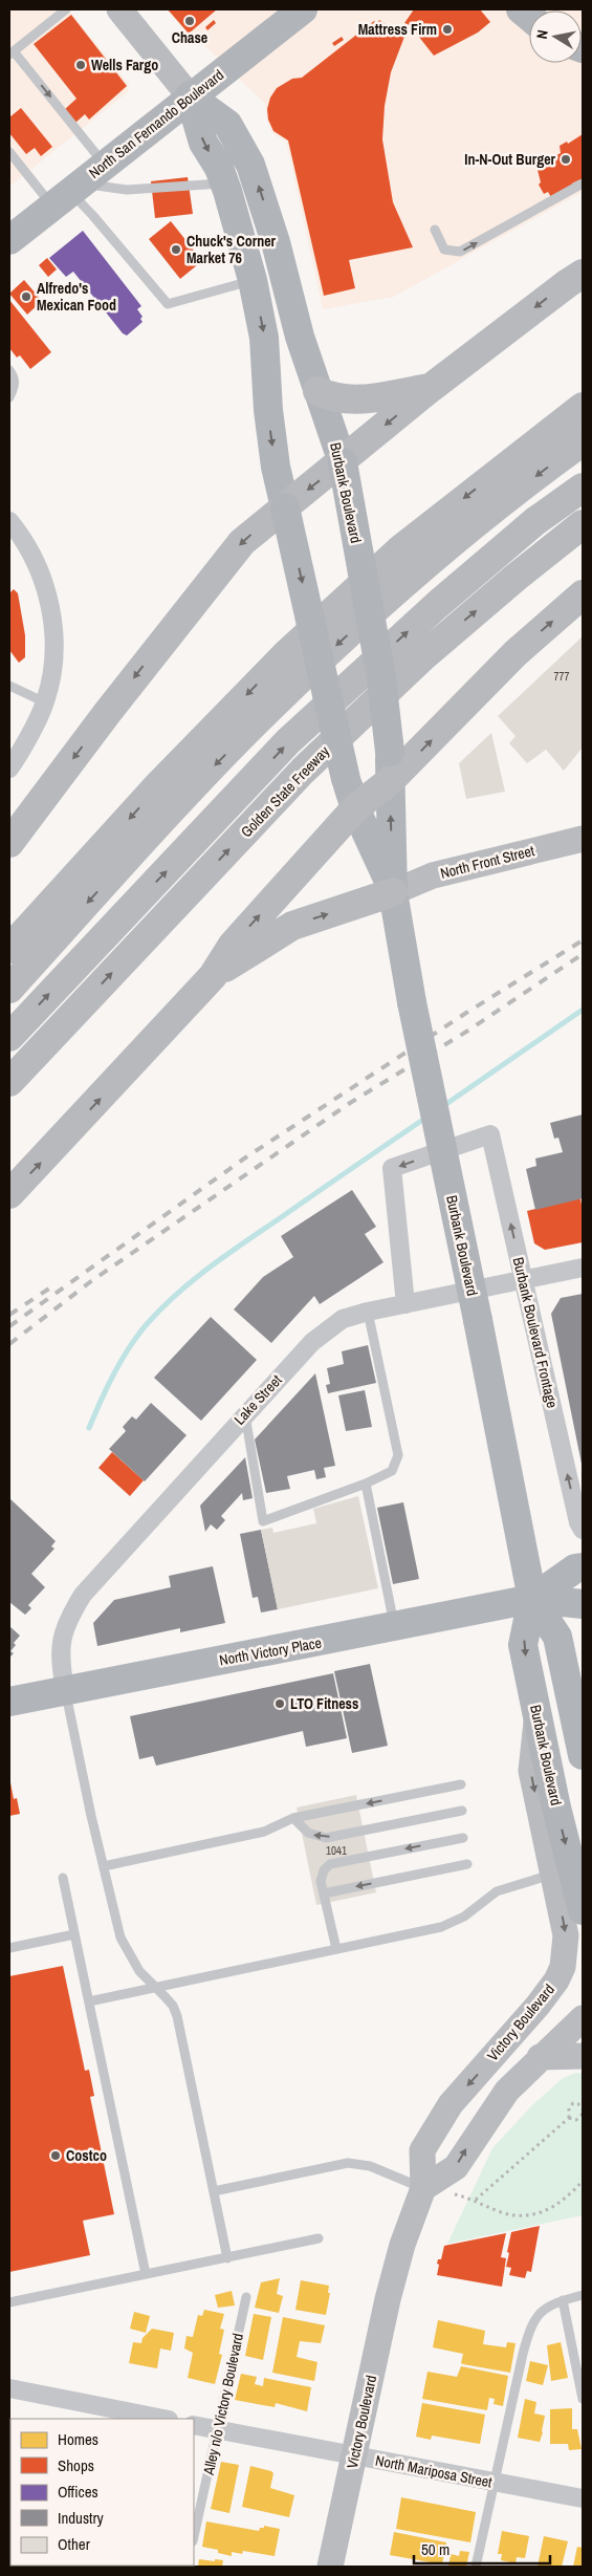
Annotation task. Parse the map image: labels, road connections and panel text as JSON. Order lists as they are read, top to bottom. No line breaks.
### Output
{"streets":{"highway":["Golden State Freeway"],"main road":["North San Fernando Boulevard","Burbank Boulevard","North Front Street","North Victory Place","Victory Boulevard"],"street":["Burbank Boulevard Frontage","Lake Street","North Mariposa Street"],"lane":["Alley n/o Victory Boulevard"]},"crossings":[["North San Fernando Boulevard","Burbank Boulevard"],["Burbank Boulevard","North Front Street"],["Burbank Boulevard","North Victory Place"],["Burbank Boulevard","Victory Boulevard"],["Burbank Boulevard Frontage","Lake Street"],["Lake Street","North Victory Place"],["Victory Boulevard","North Mariposa Street"],["Alley n/o Victory Boulevard","North Mariposa Street"]],"one_way":["Victory Boulevard"],"places":["Chase","Mattress Firm","Wells Fargo","In-N-Out Burger","Chuck's Corner Market 76","Alfredo's Mexican Food","LTO Fitness","Costco"],"house_numbers":["777","1041"],"legend":["Homes","Shops","Offices","Industry","Other"],"scale_bar":"50 m","north":"left"}
